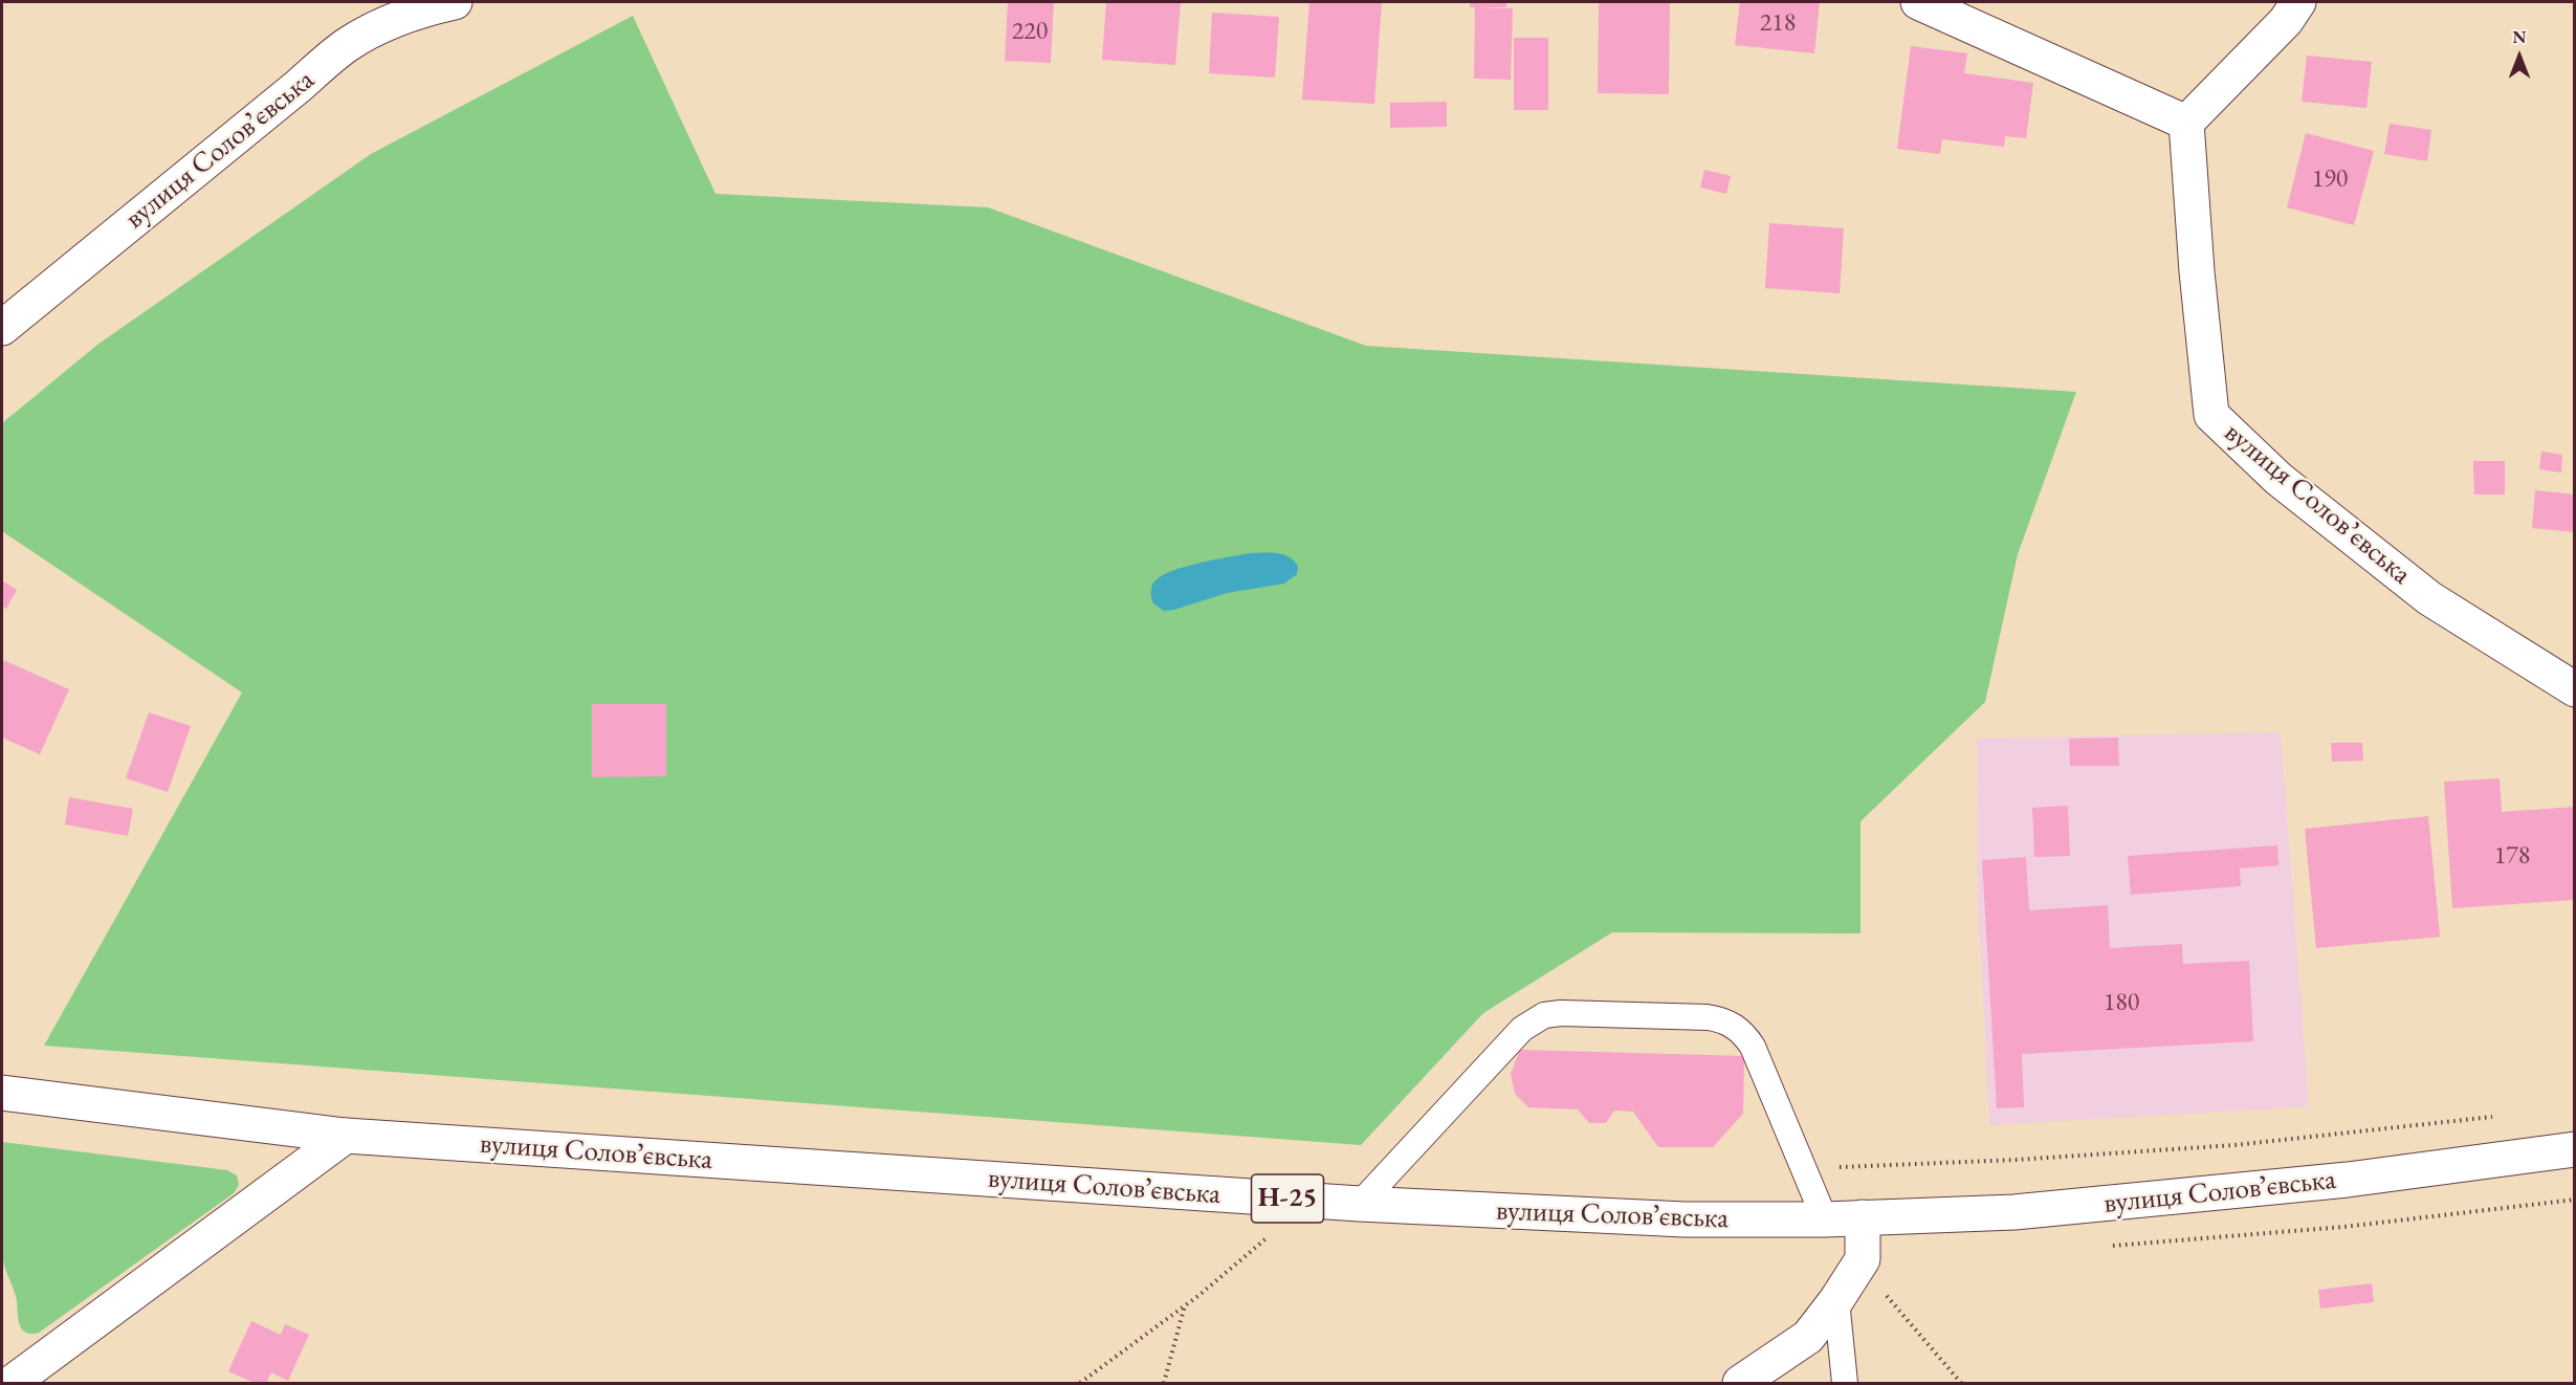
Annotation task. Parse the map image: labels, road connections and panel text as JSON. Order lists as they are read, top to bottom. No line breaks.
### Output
{"streets":{"main road":["вулиця Соловʼєвська","Н-25"]},"house_numbers":["218","220","190","178","180"],"north":"top"}
